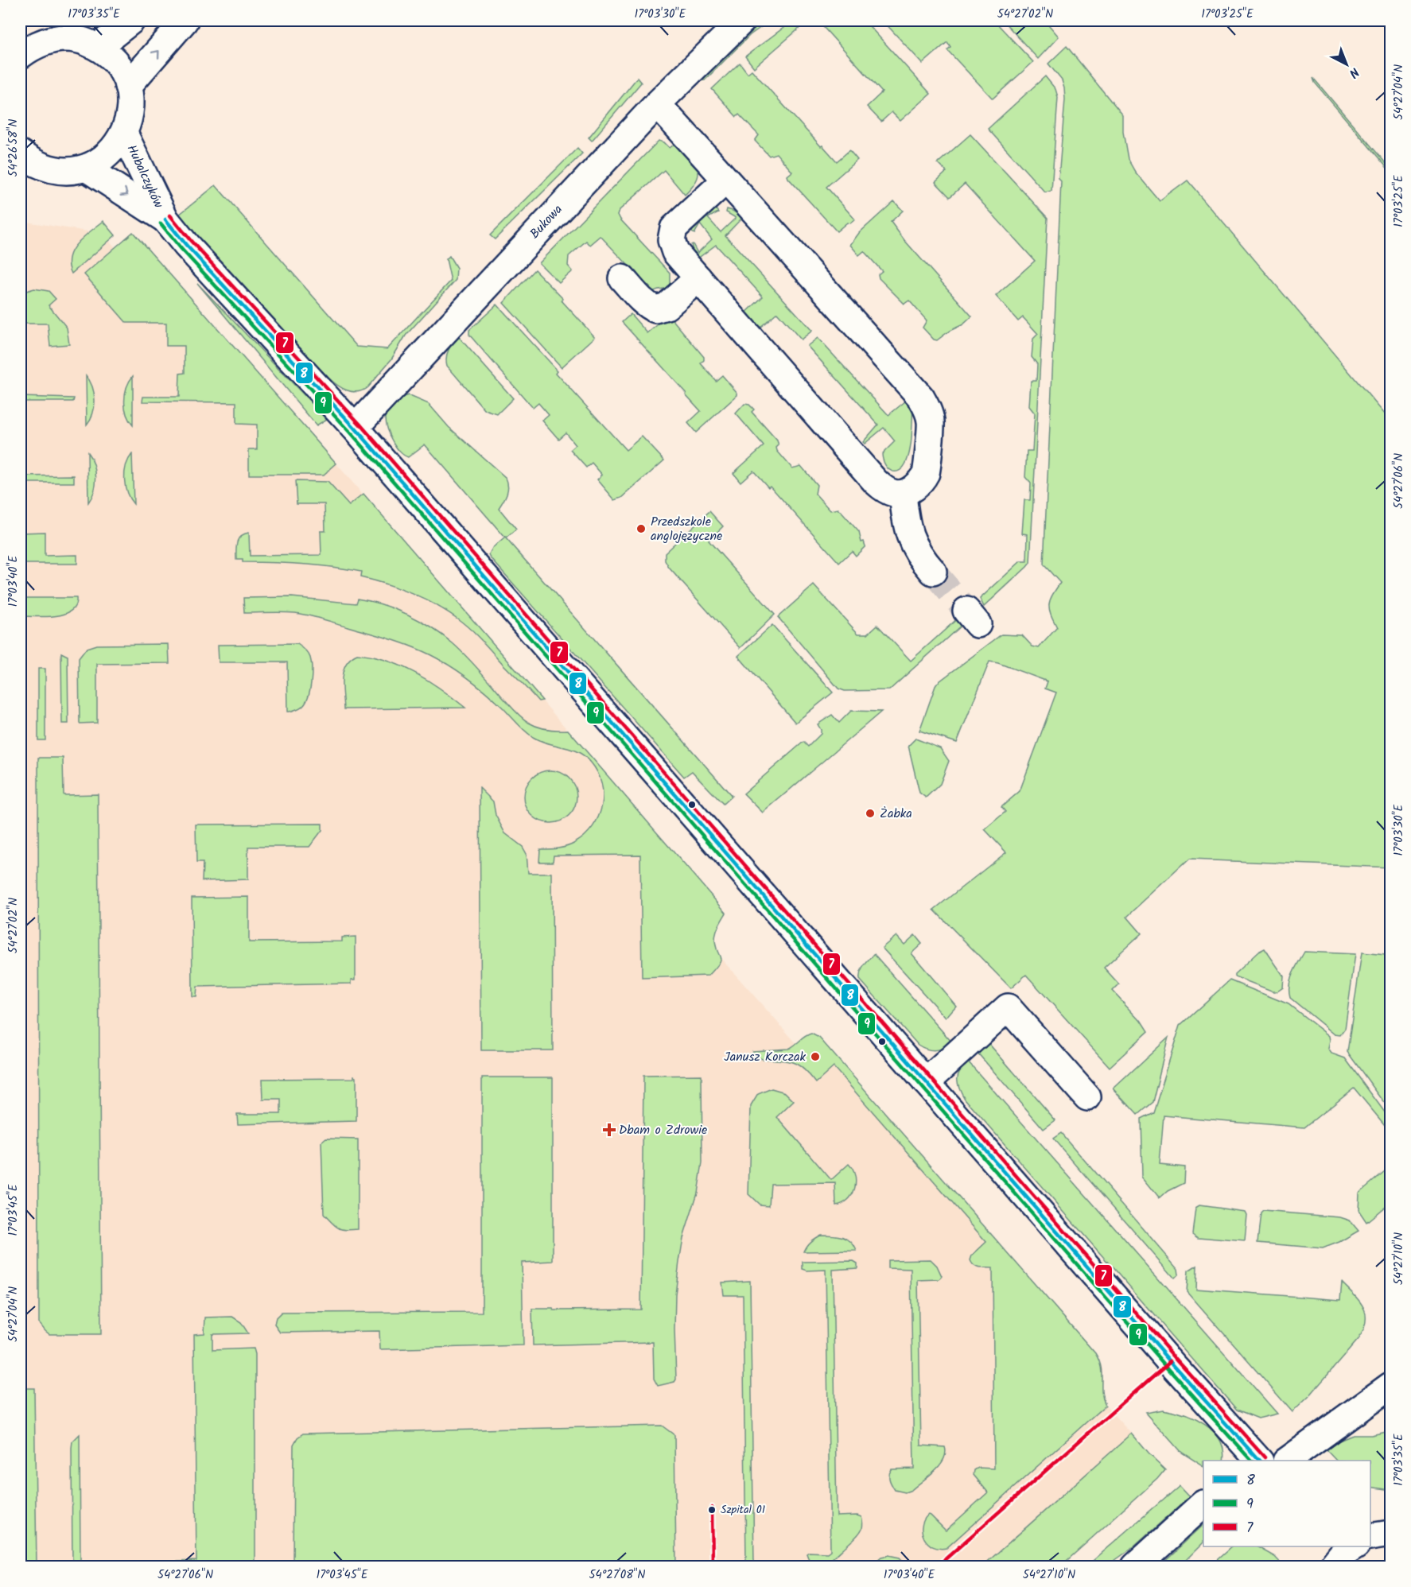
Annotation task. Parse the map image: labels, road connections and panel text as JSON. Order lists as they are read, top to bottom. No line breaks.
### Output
{"streets":{"street":["Hubalczyków","Bukowa"]},"crossings":[["Hubalczyków","Bukowa"]],"places":{"other":["Przedszkole anglojęzyczne","Żabka","Janusz Korczak","Szpital 01"],"health":["Dbam o Zdrowie"]},"lines":["transit line 7","transit line 8","transit line 9"],"legend":["8","9","7"],"north":"bottom right","coordinates":["17°03'35\"E","17°03'30\"E","54°27'02\"N","17°03'25\"E","54°27'04\"N","54°26'58\"N","54°27'06\"N","17°03'40\"E","17°03'45\"E","54°27'10\"N","54°27'08\"N"]}
